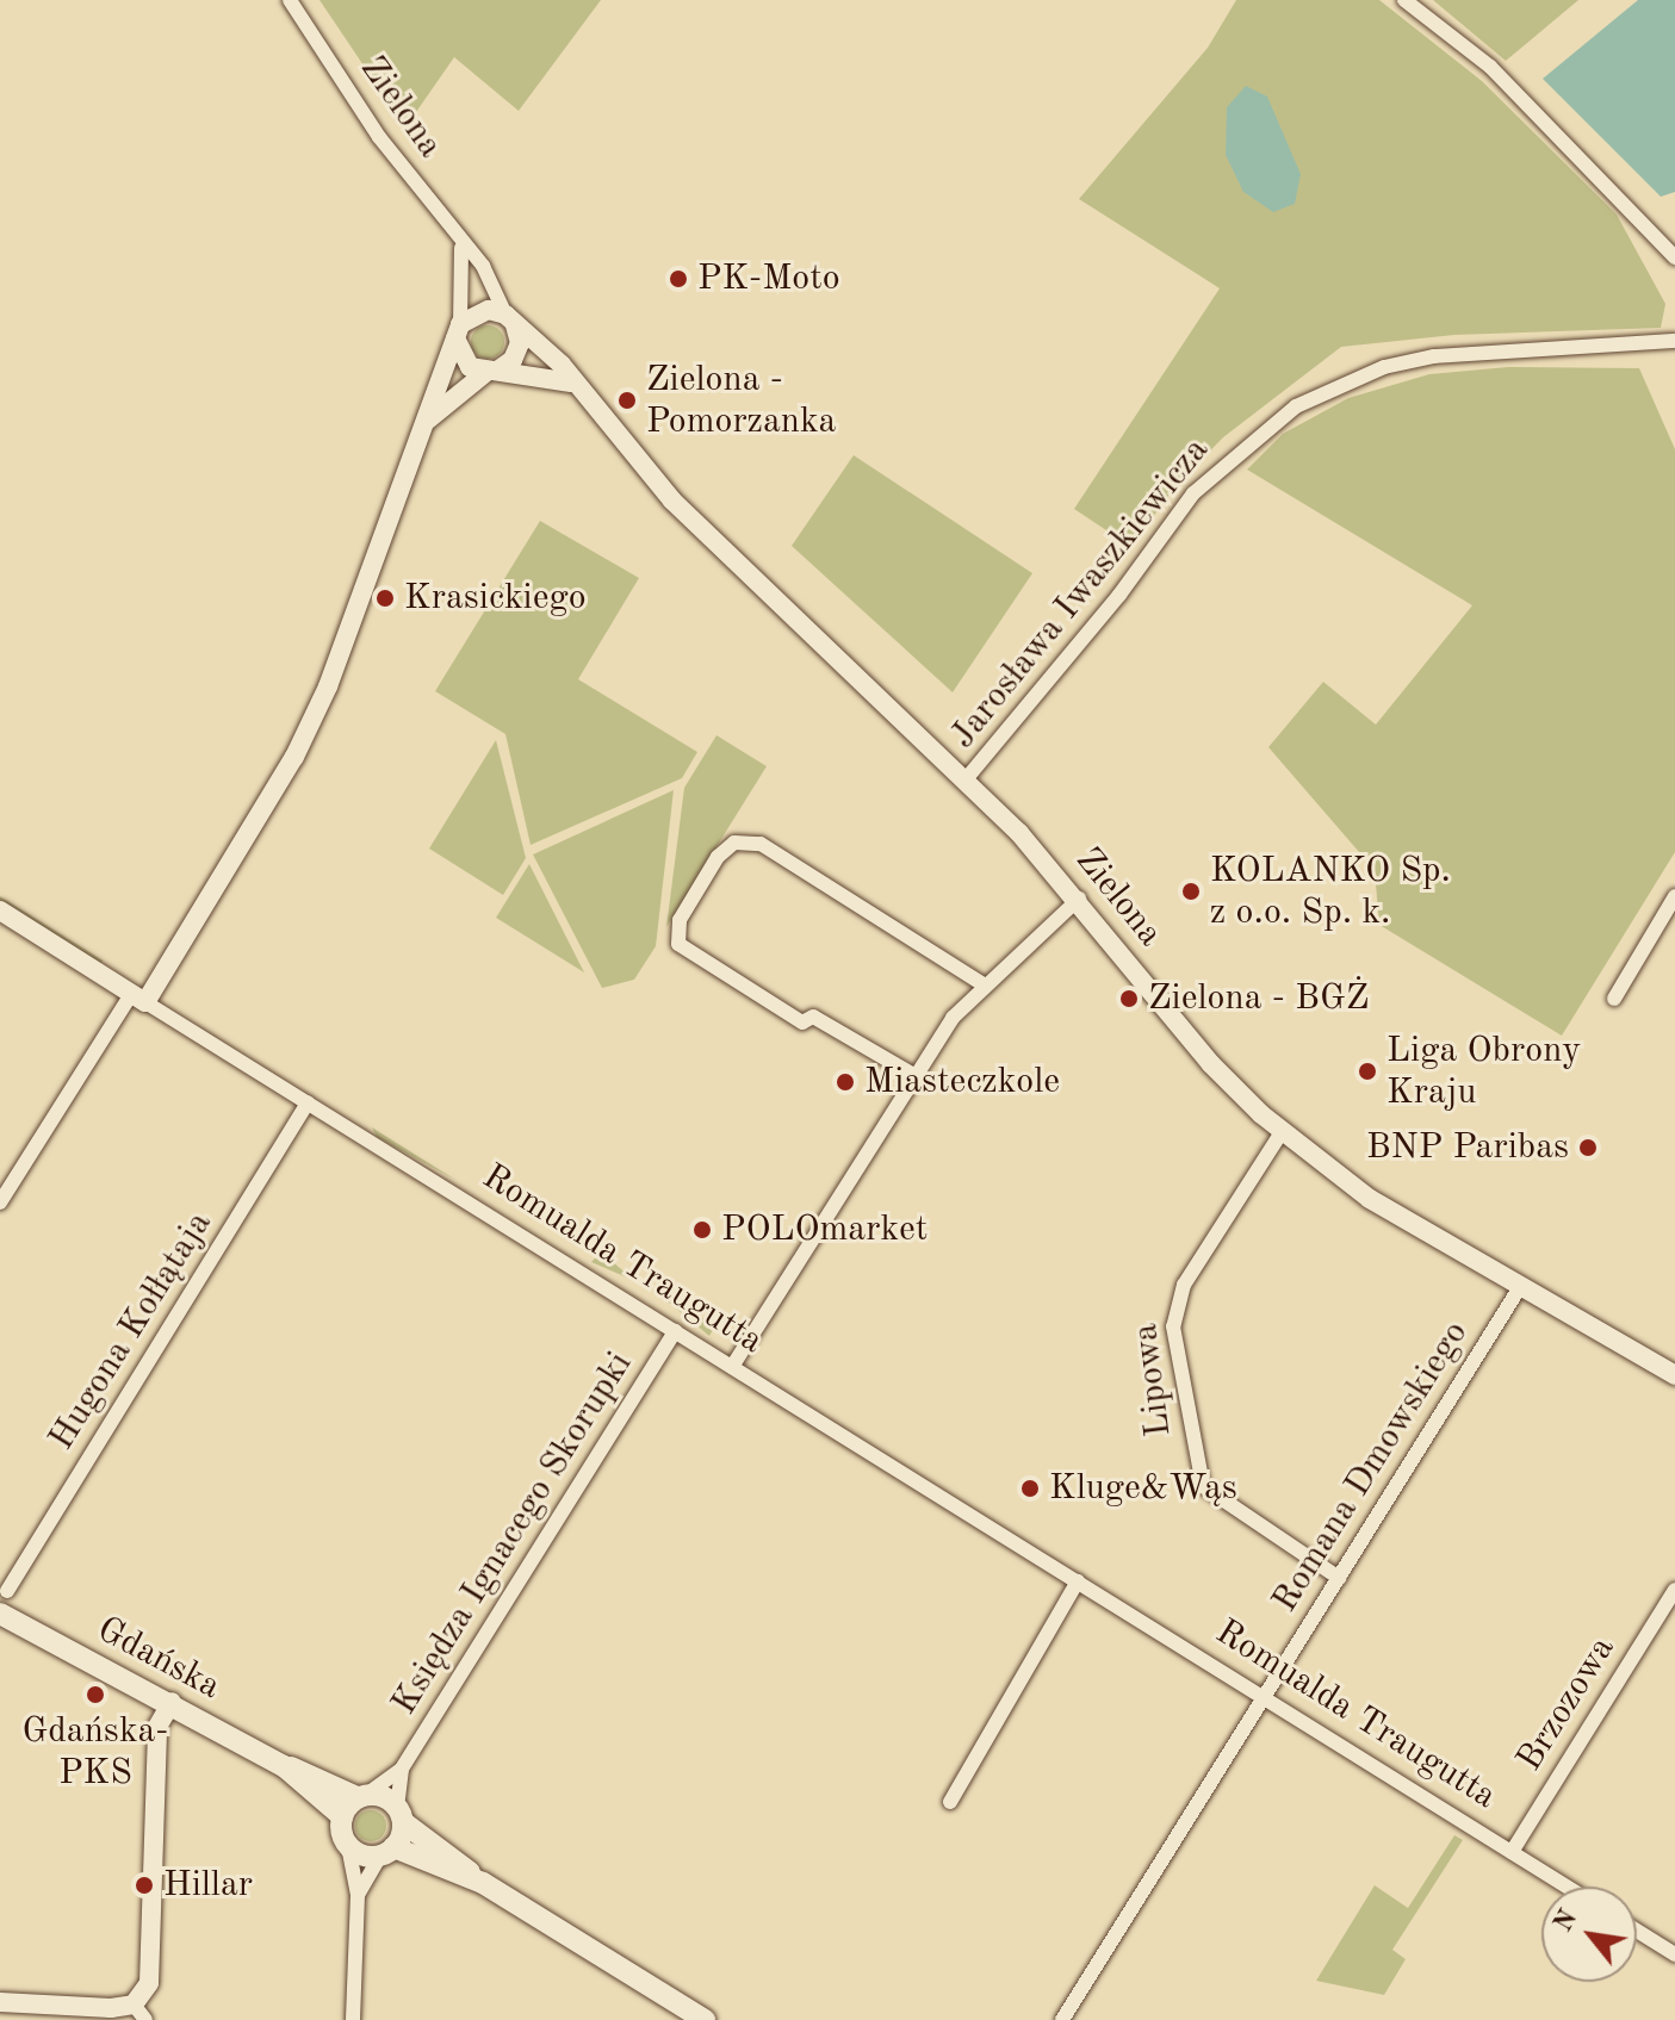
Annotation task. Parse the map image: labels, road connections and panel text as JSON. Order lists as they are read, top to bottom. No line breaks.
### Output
{"streets":{"main road":["Gdańska"],"street":["Zielona","Jarosława Iwaszkiewicza","Romualda Traugutta","Hugona Kołłątaja","Lipowa","Romana Dmowskiego","Księdza Ignacego Skorupki","Brzozowa"]},"crossings":[["Zielona","Jarosława Iwaszkiewicza"],["Zielona","Lipowa"],["Zielona","Romana Dmowskiego"],["Romualda Traugutta","Hugona Kołłątaja"],["Romualda Traugutta","Romana Dmowskiego"],["Romualda Traugutta","Księdza Ignacego Skorupki"],["Romualda Traugutta","Brzozowa"],["Lipowa","Romana Dmowskiego"],["Księdza Ignacego Skorupki","Gdańska"]],"places":["PK-Moto","Zielona - Pomorzanka","Krasickiego","KOLANKO Sp. z o.o. Sp. k.","Zielona - BGŻ","Liga Obrony Kraju","Miasteczkole","BNP Paribas","POLOmarket","Kluge&Wąs","Gdańska- PKS","Hillar"],"north":"top left"}
